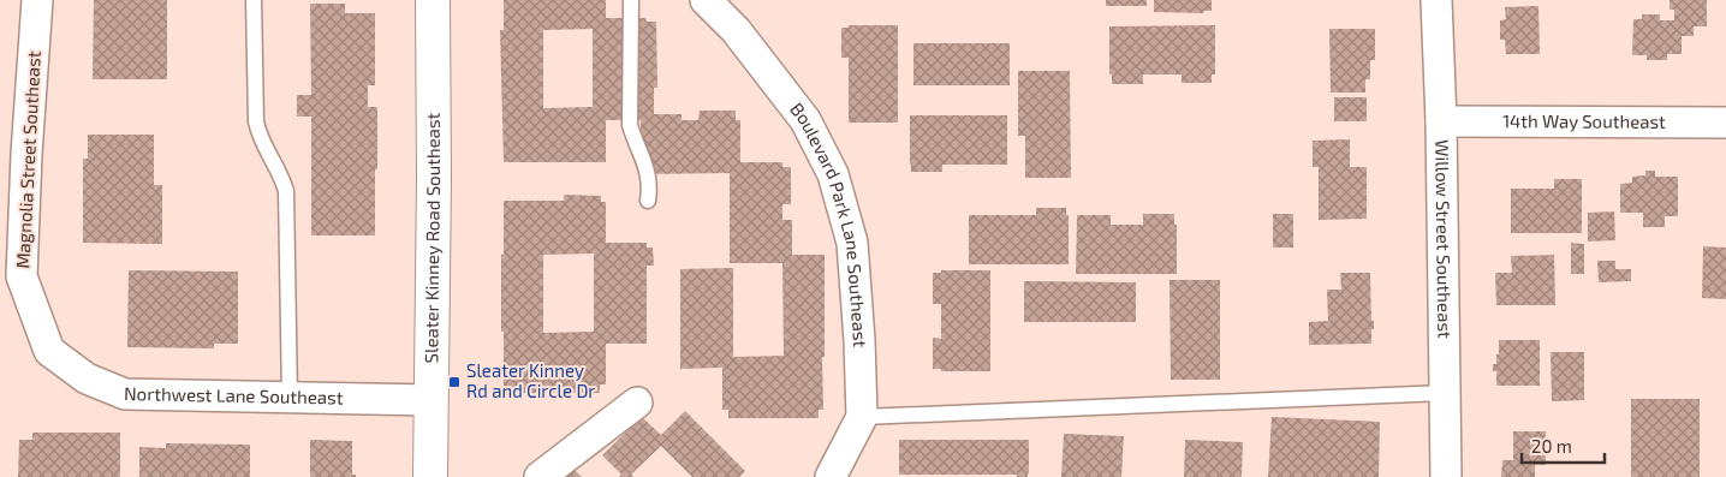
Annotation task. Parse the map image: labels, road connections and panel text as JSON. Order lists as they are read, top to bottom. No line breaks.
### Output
{"streets":{"street":["14th Way Southeast","Magnolia Street Southeast","Boulevard Park Lane Southeast","Willow Street Southeast","Sleater Kinney Road Southeast","Northwest Lane Southeast"]},"crossings":[["14th Way Southeast","Willow Street Southeast"],["Magnolia Street Southeast","Northwest Lane Southeast"],["Sleater Kinney Road Southeast","Northwest Lane Southeast"]],"places":{"transit":["Sleater Kinney Rd and Circle Dr"]},"scale_bar":"20 m"}
